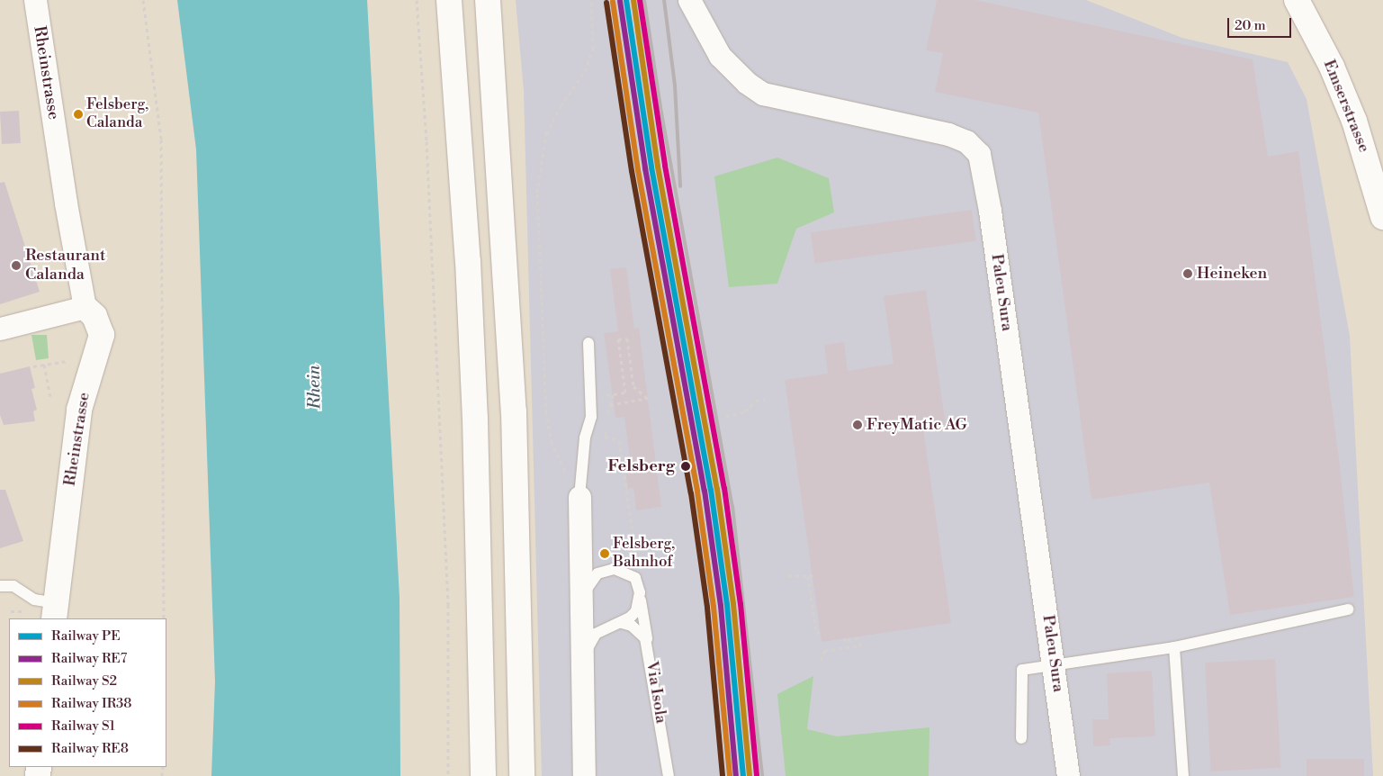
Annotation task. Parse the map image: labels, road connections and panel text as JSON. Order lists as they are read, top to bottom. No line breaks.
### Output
{"streets":{"main road":["Rheinstrasse","Emserstrasse"],"street":["Paleu Sura"],"lane":["Via Isola"]},"water":["Rhein"],"places":["Felsberg, Calanda","Restaurant Calanda","Heineken","FreyMatic AG","Felsberg","Felsberg, Bahnhof"],"lines":["rail line PE","rail line S2","rail line S1","rail line RE7","rail line IR38","rail line RE8"],"legend":["Railway PE","Railway RE7","Railway S2","Railway IR38","Railway S1","Railway RE8"],"scale_bar":"20 m"}
